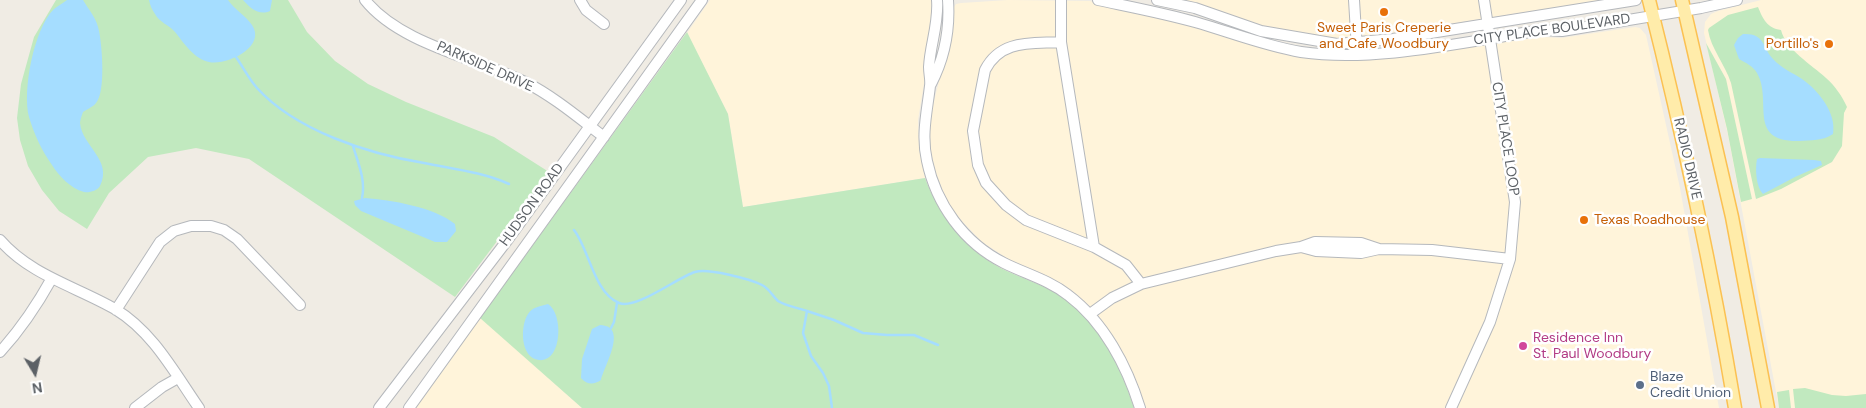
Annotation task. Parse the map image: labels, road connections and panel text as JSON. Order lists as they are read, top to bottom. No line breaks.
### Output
{"streets":{"main road":["RADIO DRIVE"],"street":["CITY PLACE BOULEVARD","PARKSIDE DRIVE","CITY PLACE LOOP","HUDSON ROAD"]},"crossings":[["CITY PLACE BOULEVARD","CITY PLACE LOOP"],["CITY PLACE BOULEVARD","RADIO DRIVE"],["PARKSIDE DRIVE","HUDSON ROAD"]],"places":["Sweet Paris Creperie and Cafe Woodbury","Portillo's","Texas Roadhouse","Residence Inn St. Paul Woodbury","Blaze Credit Union"],"north":"bottom"}
